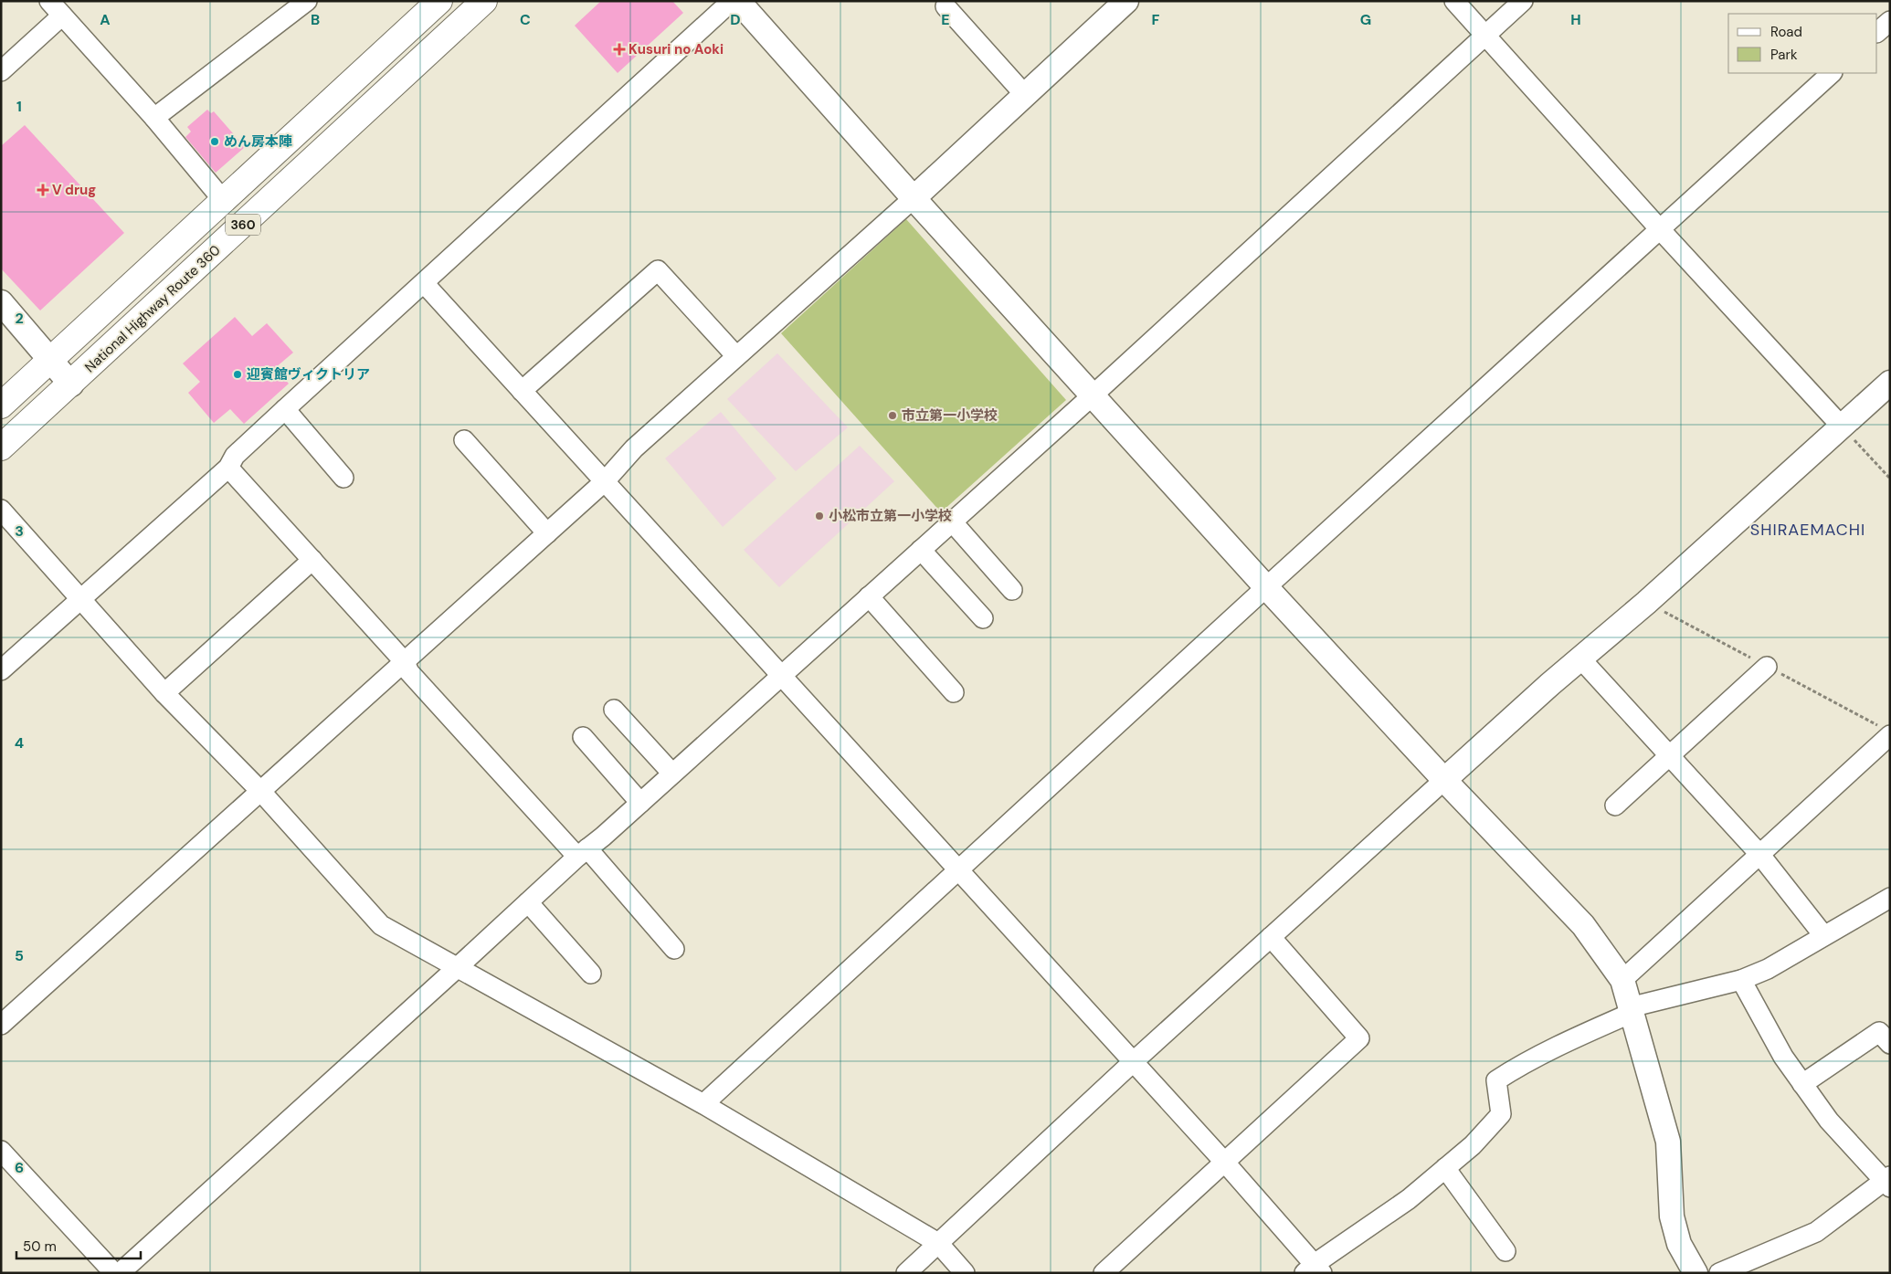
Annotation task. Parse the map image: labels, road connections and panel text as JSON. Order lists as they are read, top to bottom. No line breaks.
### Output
{"streets":{"highway":["360","National Highway Route 360"]},"districts":["SHIRAEMACHI"],"places":{"health":["Kusuri no Aoki","V drug"],"other":["めん房本陣","迎賓館ヴィクトリア","市立第一小学校","小松市立第一小学校"]},"legend":["Road","Park"],"scale_bar":"50 m","grid":{"columns":["A","B","C","D","E","F","G","H"],"rows":["1","2","3","4","5","6"]}}
